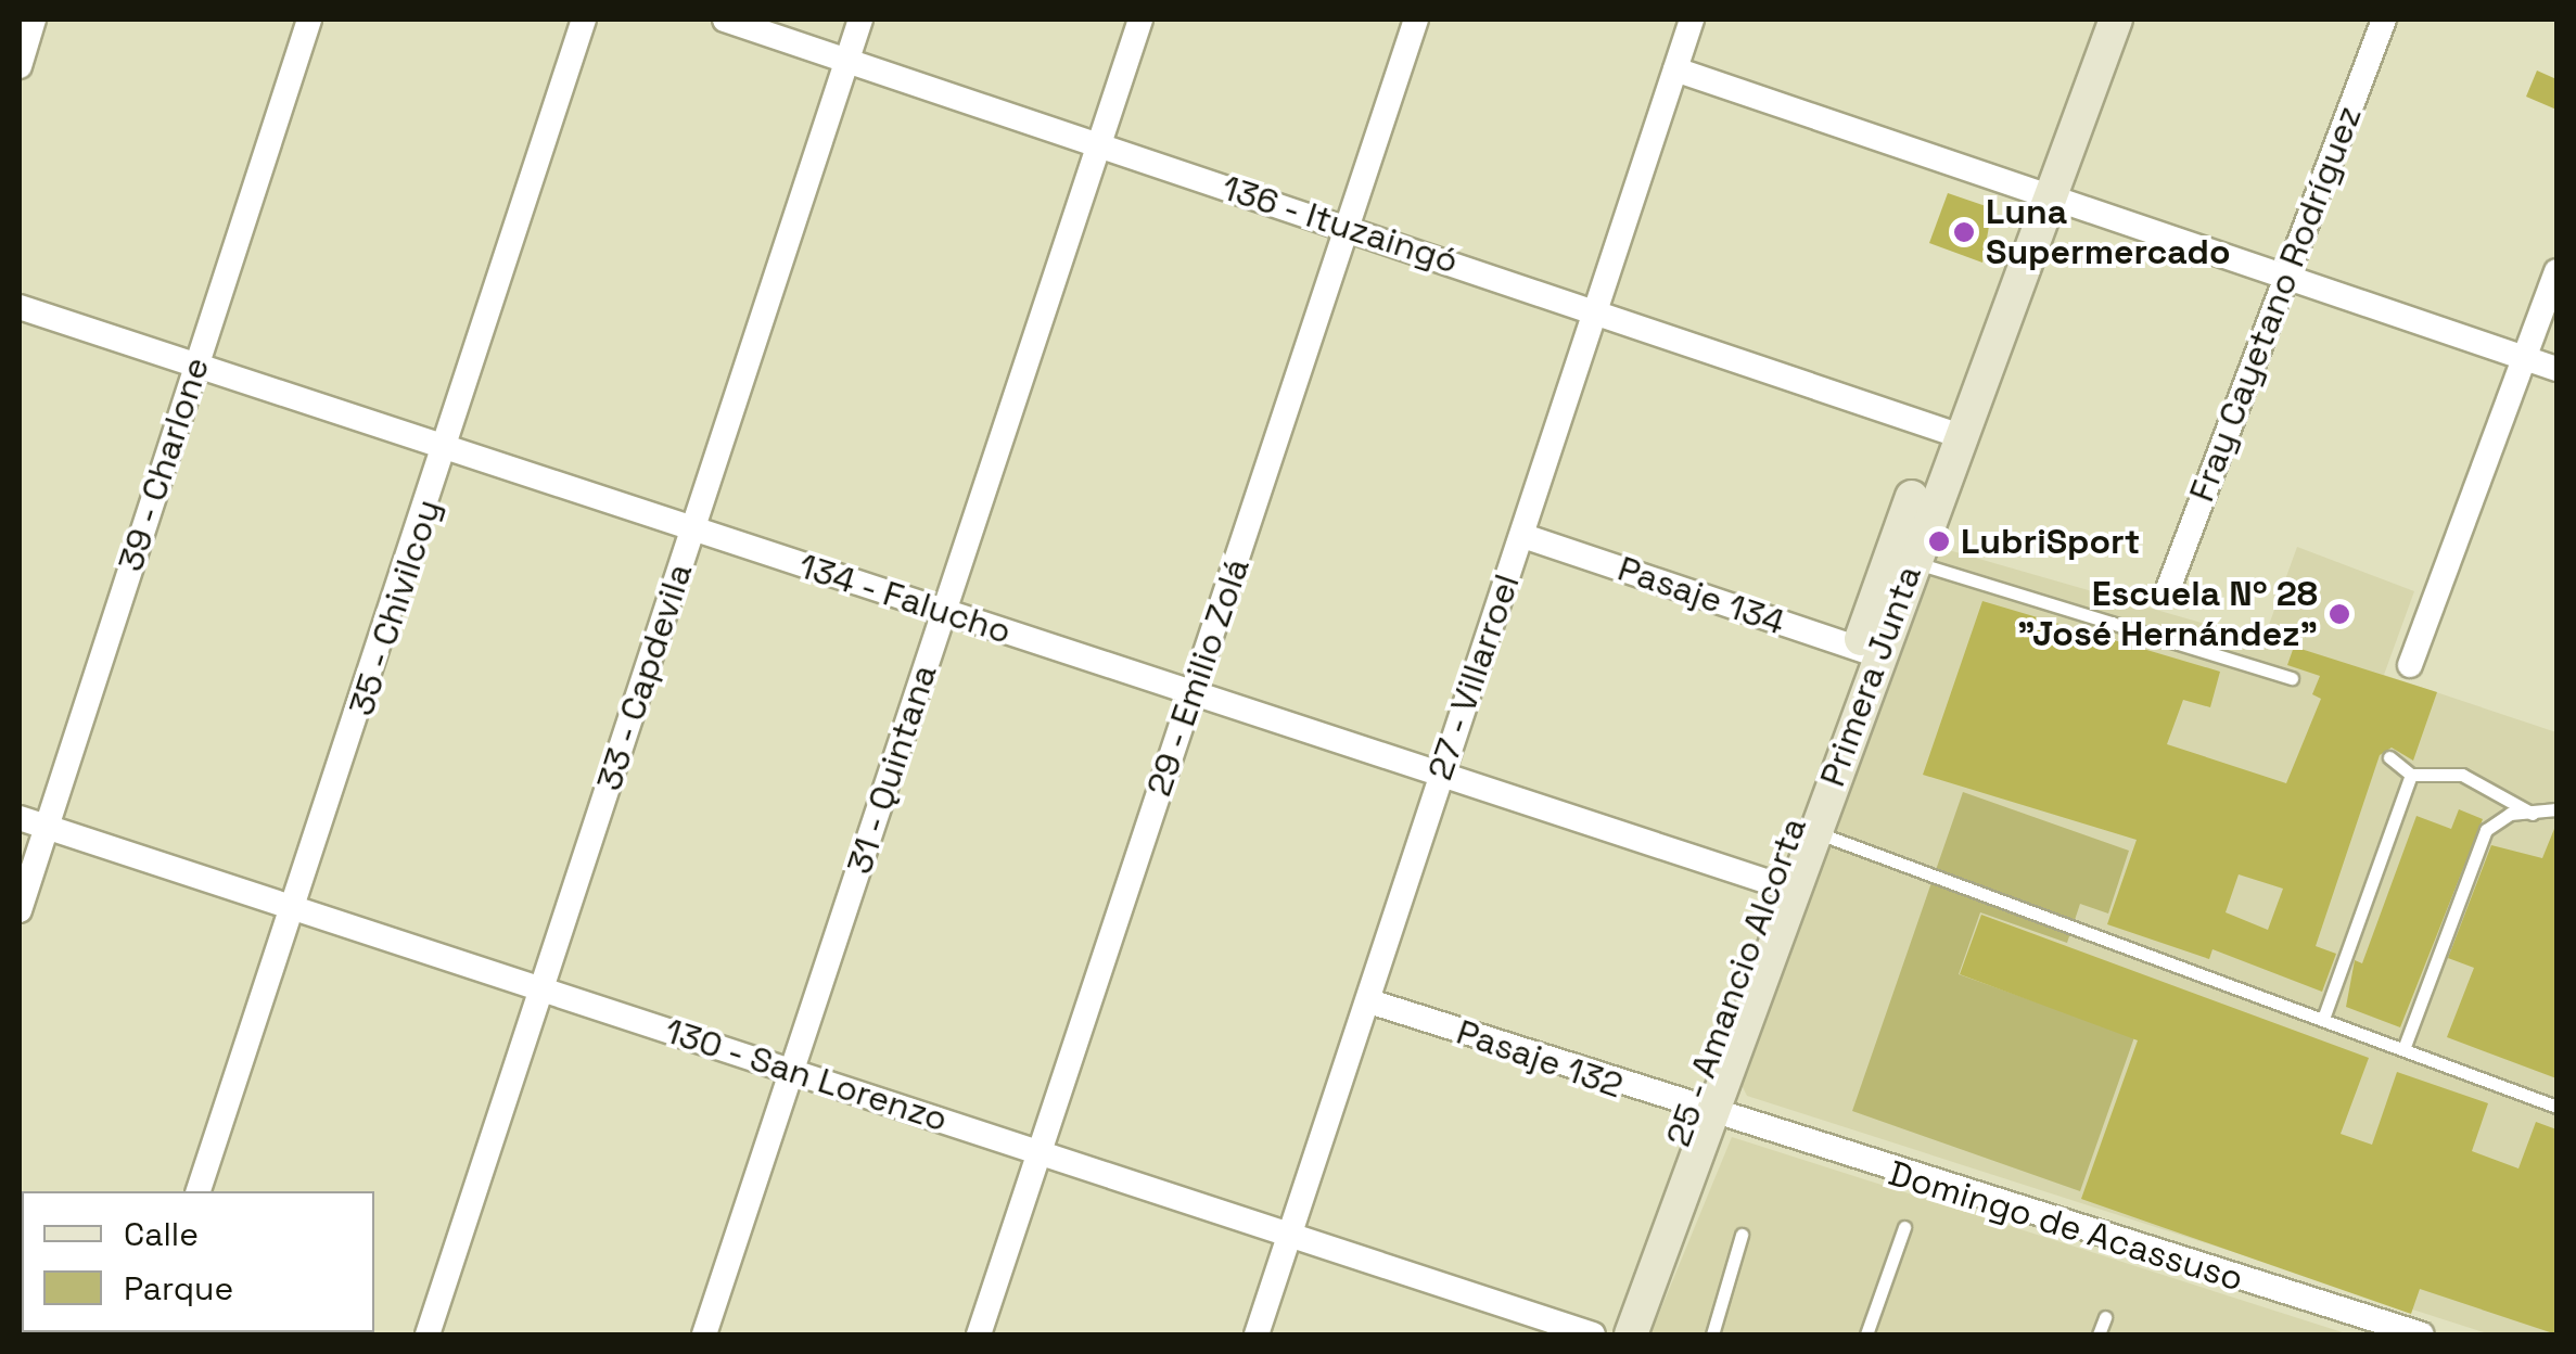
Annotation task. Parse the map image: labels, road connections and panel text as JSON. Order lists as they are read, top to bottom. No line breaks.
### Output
{"streets":{"main road":["Primera Junta","25 - Amancio Alcorta"],"street":["136 - Ituzaingó","Fray Cayetano Rodríguez","39 - Charlone","Pasaje 134","134 - Falucho","35 - Chivilcoy","33 - Capdevila","29 - Emilio Zolá","27 - Villarroel","31 - Quintana","Pasaje 132","130 - San Lorenzo","Domingo de Acassuso"]},"crossings":[["136 - Ituzaingó","Primera Junta"],["136 - Ituzaingó","33 - Capdevila"],["136 - Ituzaingó","29 - Emilio Zolá"],["136 - Ituzaingó","27 - Villarroel"],["136 - Ituzaingó","31 - Quintana"],["136 - Ituzaingó","25 - Amancio Alcorta"],["39 - Charlone","134 - Falucho"],["39 - Charlone","130 - San Lorenzo"],["Pasaje 134","Primera Junta"],["Pasaje 134","27 - Villarroel"],["Pasaje 134","25 - Amancio Alcorta"],["134 - Falucho","35 - Chivilcoy"],["134 - Falucho","Primera Junta"],["134 - Falucho","33 - Capdevila"],["134 - Falucho","29 - Emilio Zolá"],["134 - Falucho","27 - Villarroel"],["134 - Falucho","31 - Quintana"],["134 - Falucho","25 - Amancio Alcorta"],["35 - Chivilcoy","130 - San Lorenzo"],["Primera Junta","25 - Amancio Alcorta"],["Primera Junta","Pasaje 132"],["Primera Junta","Domingo de Acassuso"],["33 - Capdevila","130 - San Lorenzo"],["29 - Emilio Zolá","130 - San Lorenzo"],["27 - Villarroel","Pasaje 132"],["27 - Villarroel","130 - San Lorenzo"],["31 - Quintana","130 - San Lorenzo"],["25 - Amancio Alcorta","Pasaje 132"],["25 - Amancio Alcorta","Domingo de Acassuso"],["Pasaje 132","Domingo de Acassuso"]],"places":["Luna Supermercado","LubriSport","Escuela Nº 28 \"José Hernández\""],"legend":["Calle","Parque"]}
